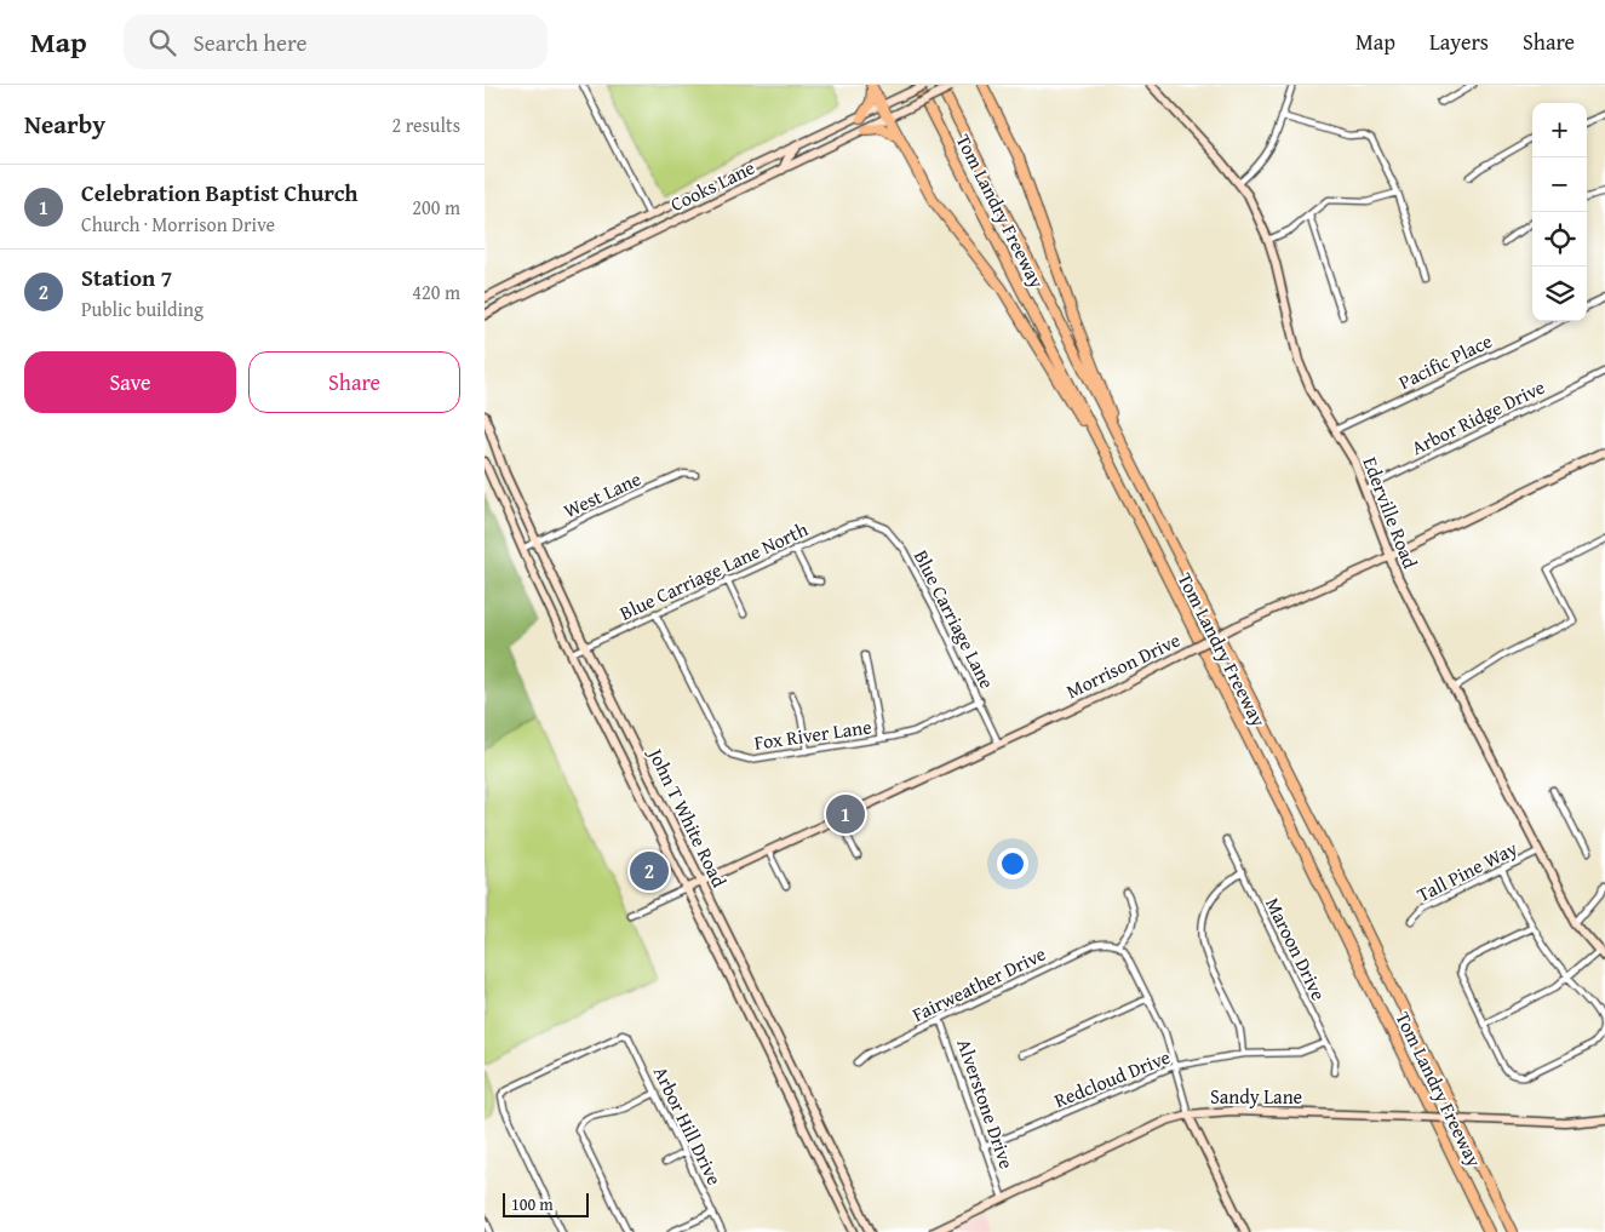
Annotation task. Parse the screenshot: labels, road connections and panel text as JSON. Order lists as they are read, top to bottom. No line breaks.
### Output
{"streets":{"highway":["Tom Landry Freeway"],"main road":["Cooks Lane","Ederville Road","Morrison Drive","John T White Road","Sandy Lane"],"street":["Pacific Place","Arbor Ridge Drive","West Lane","Blue Carriage Lane North","Blue Carriage Lane","Fox River Lane","Tall Pine Way","Maroon Drive","Fairweather Drive","Redcloud Drive","Alverstone Drive","Arbor Hill Drive"]},"crossings":[["Pacific Place","Ederville Road"],["Arbor Ridge Drive","Ederville Road"],["West Lane","John T White Road"],["Ederville Road","Morrison Drive"],["Ederville Road","Tall Pine Way"],["Blue Carriage Lane North","Blue Carriage Lane"],["Blue Carriage Lane North","Fox River Lane"],["Blue Carriage Lane North","John T White Road"],["Blue Carriage Lane","Morrison Drive"],["Blue Carriage Lane","Fox River Lane"],["Morrison Drive","John T White Road"],["Maroon Drive","Redcloud Drive"],["Fairweather Drive","Alverstone Drive"],["Redcloud Drive","Alverstone Drive"],["Sandy Lane","Alverstone Drive"]],"scale_bar":"100 m","page":{"header":"Map","search":"Search here","nav":["Map","Layers","Share"],"heading":["Nearby","2 results"],"map_buttons":["+","−"],"list":[{"mark":"1","name":"Celebration Baptist Church","note":"Church · Morrison Drive","value":"200 m"},{"mark":"2","name":"Station 7","note":"Public building","value":"420 m"}],"buttons":["Save","Share"],"pins":["1","2"],"scale":"100 m"}}
